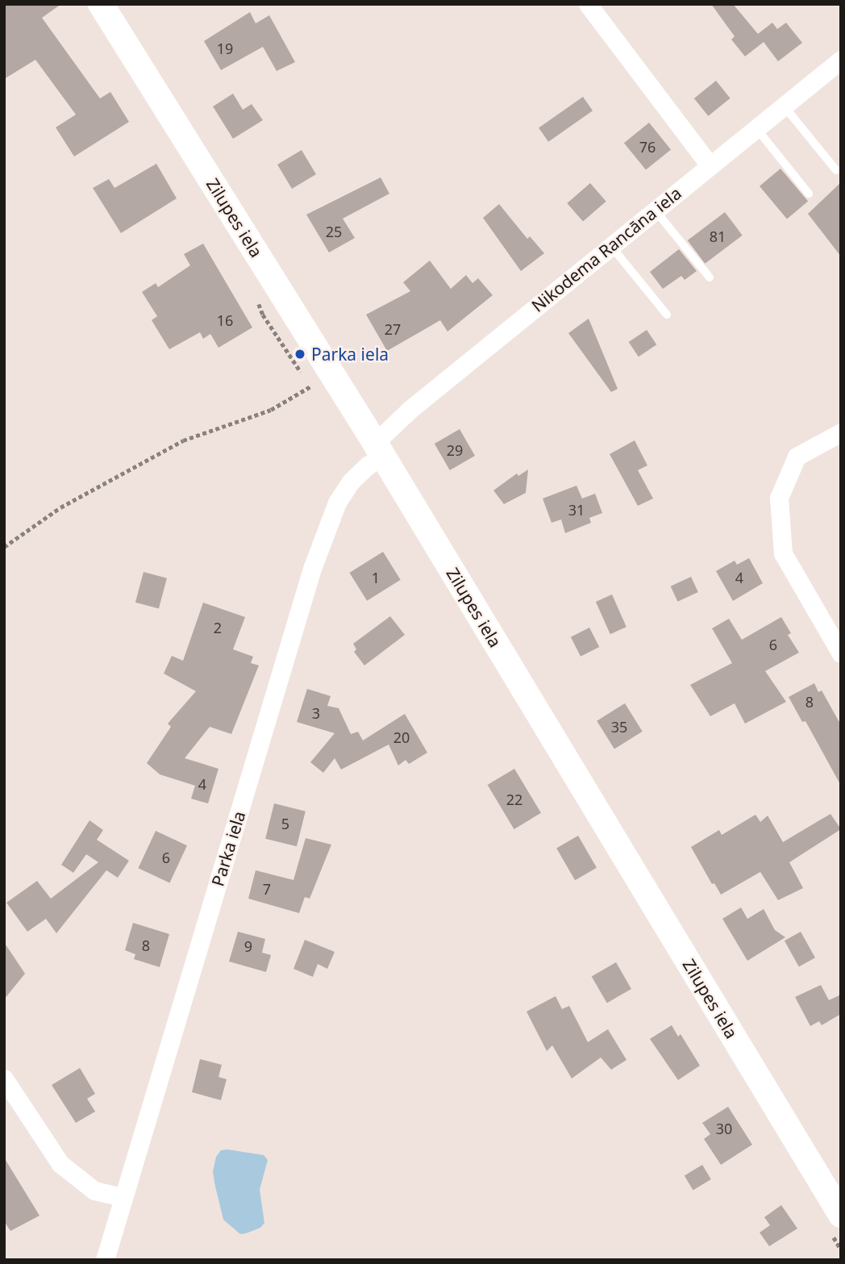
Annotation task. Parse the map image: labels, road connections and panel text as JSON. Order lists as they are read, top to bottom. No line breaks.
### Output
{"streets":{"main road":["Zilupes iela"],"street":["Nikodema Rancāna iela","Parka iela"]},"crossings":[["Zilupes iela","Nikodema Rancāna iela"],["Zilupes iela","Parka iela"],["Nikodema Rancāna iela","Parka iela"]],"places":["Parka iela"],"house_numbers":["19","76","25","81","16","27","29","31","1","4","2","6","8","3","35","20","4","22","5","6","7","8","9","30"]}
